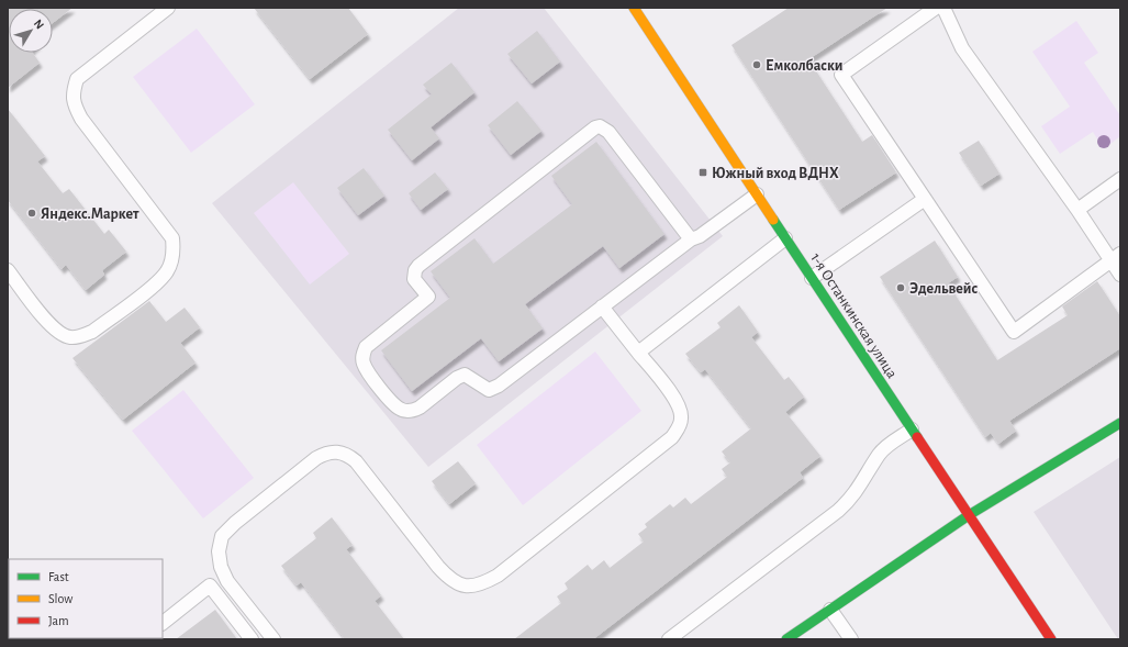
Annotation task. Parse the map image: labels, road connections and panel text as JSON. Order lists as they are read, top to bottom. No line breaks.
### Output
{"streets":{"street":["1-я Останкинская улица"]},"places":{"other":["Емколбаски","Яндекс.Маркет","Эдельвейс"],"transit":["Южный вход ВДНХ"]},"legend":["Fast","Slow","Jam"],"north":"top right"}
